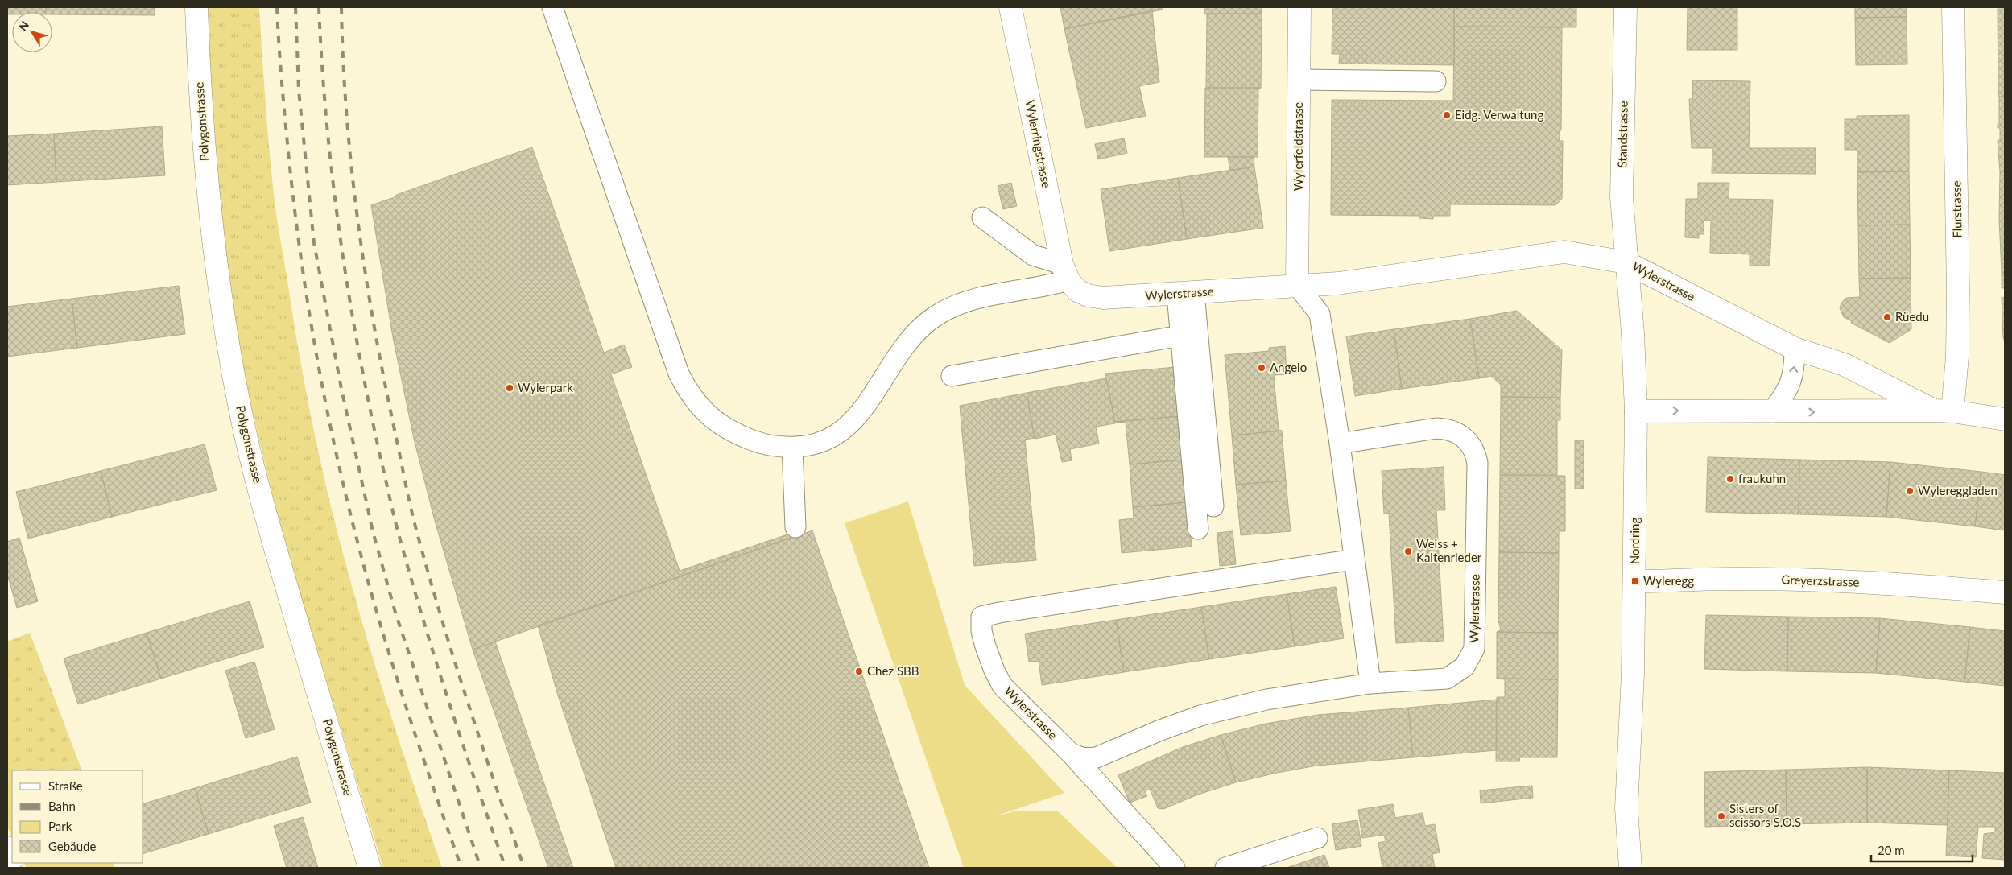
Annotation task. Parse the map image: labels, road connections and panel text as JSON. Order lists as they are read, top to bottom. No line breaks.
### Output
{"streets":{"street":["Polygonstrasse","Standstrasse","Wylerringstrasse","Wylerfeldstrasse","Flurstrasse","Wylerstrasse","Nordring","Greyerzstrasse"]},"crossings":[["Standstrasse","Wylerstrasse"],["Standstrasse","Nordring"],["Wylerringstrasse","Wylerstrasse"],["Wylerfeldstrasse","Wylerstrasse"],["Flurstrasse","Wylerstrasse"],["Wylerstrasse","Nordring"],["Nordring","Greyerzstrasse"]],"places":{"other":["Eidg. Verwaltung","Rüedu","Angelo","Wylerpark","fraukuhn","Wylereggladen","Weiss + Kaltenrieder","Chez SBB","Sisters of scissors S.O.S"],"transit":["Wyleregg"]},"legend":["Straße","Bahn","Park","Gebäude"],"scale_bar":"20 m","north":"top left"}
